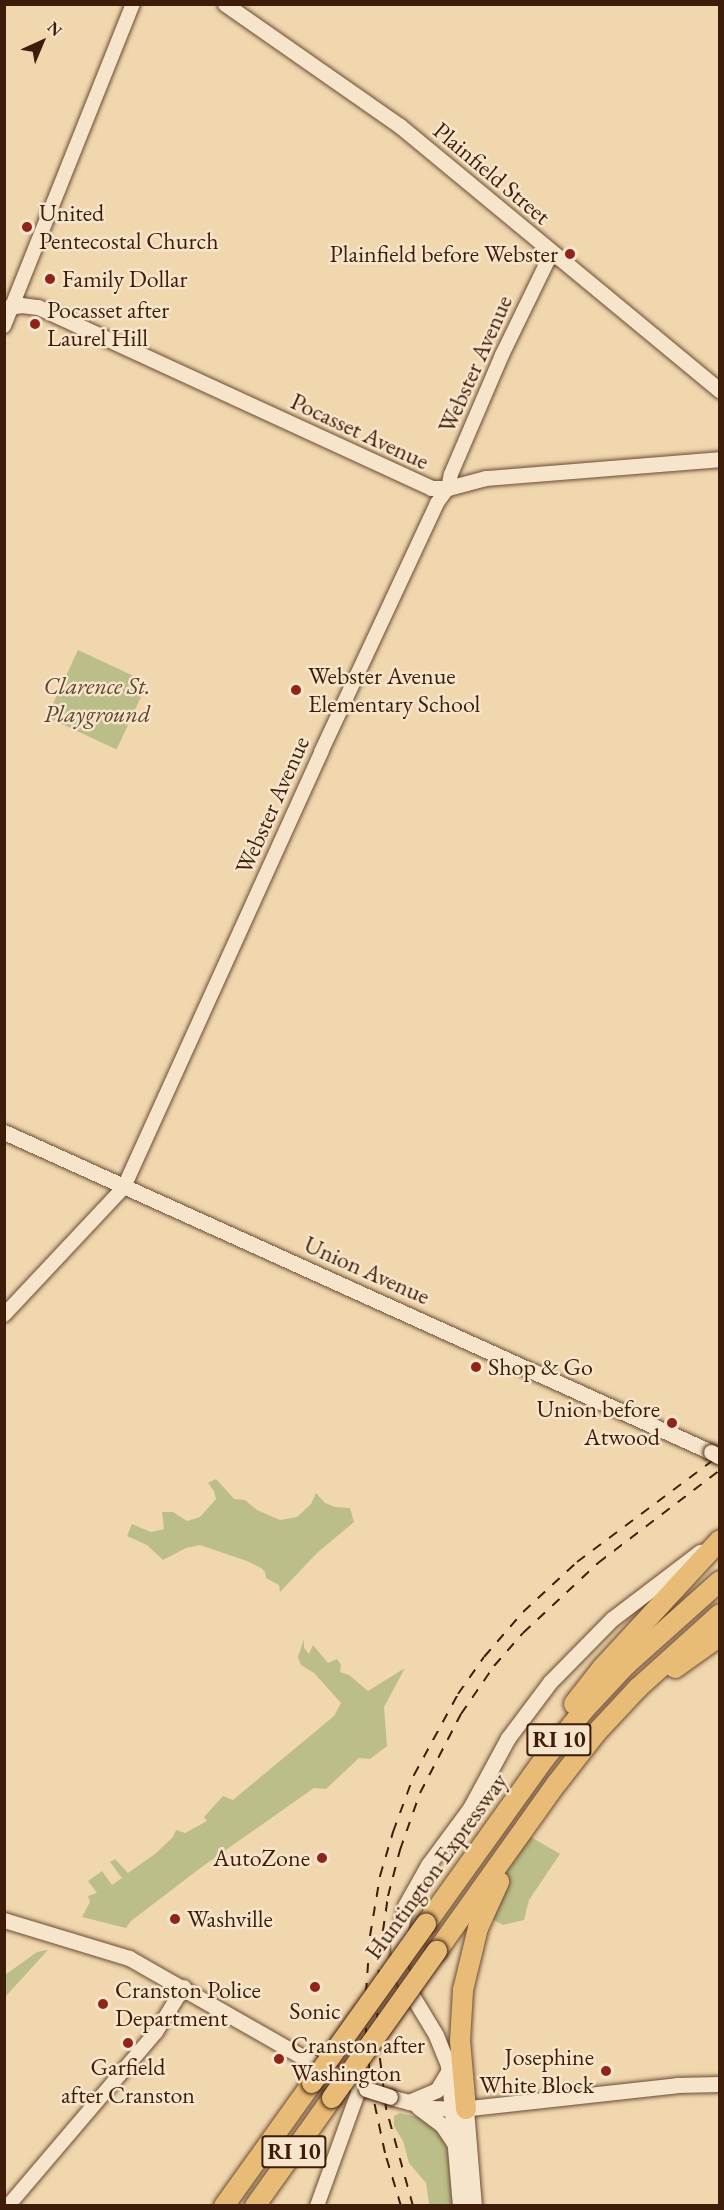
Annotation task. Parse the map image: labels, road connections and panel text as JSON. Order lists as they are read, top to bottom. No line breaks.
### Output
{"streets":{"highway":["RI 10","Huntington Expressway"],"main road":["Plainfield Street","Pocasset Avenue","Union Avenue"],"street":["Webster Avenue"]},"crossings":[["Plainfield Street","Webster Avenue"],["Webster Avenue","Pocasset Avenue"],["Webster Avenue","Union Avenue"]],"parks":["Clarence St. Playground"],"places":["United Pentecostal Church","Plainfield before Webster","Family Dollar","Pocasset after Laurel Hill","Webster Avenue Elementary School","Shop & Go","Union before Atwood","AutoZone","Washville","Sonic","Cranston Police Department","Garfield after Cranston","Cranston after Washington","Josephine White Block"],"north":"top right"}
